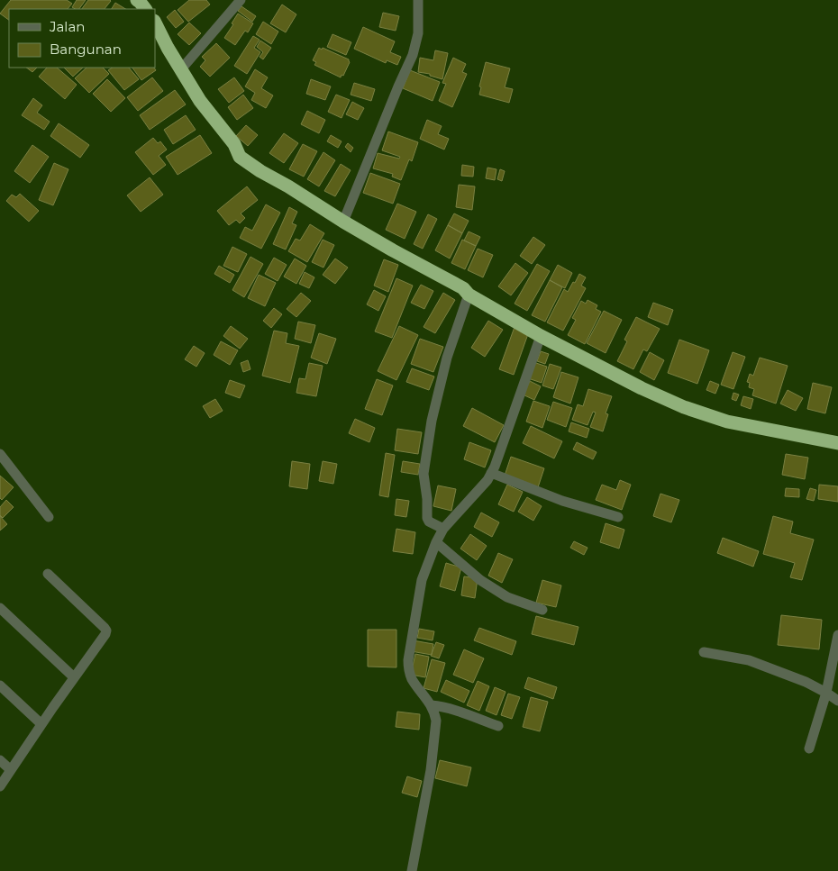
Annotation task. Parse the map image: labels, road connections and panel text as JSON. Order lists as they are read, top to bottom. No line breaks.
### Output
{"legend":["Jalan","Bangunan"]}
